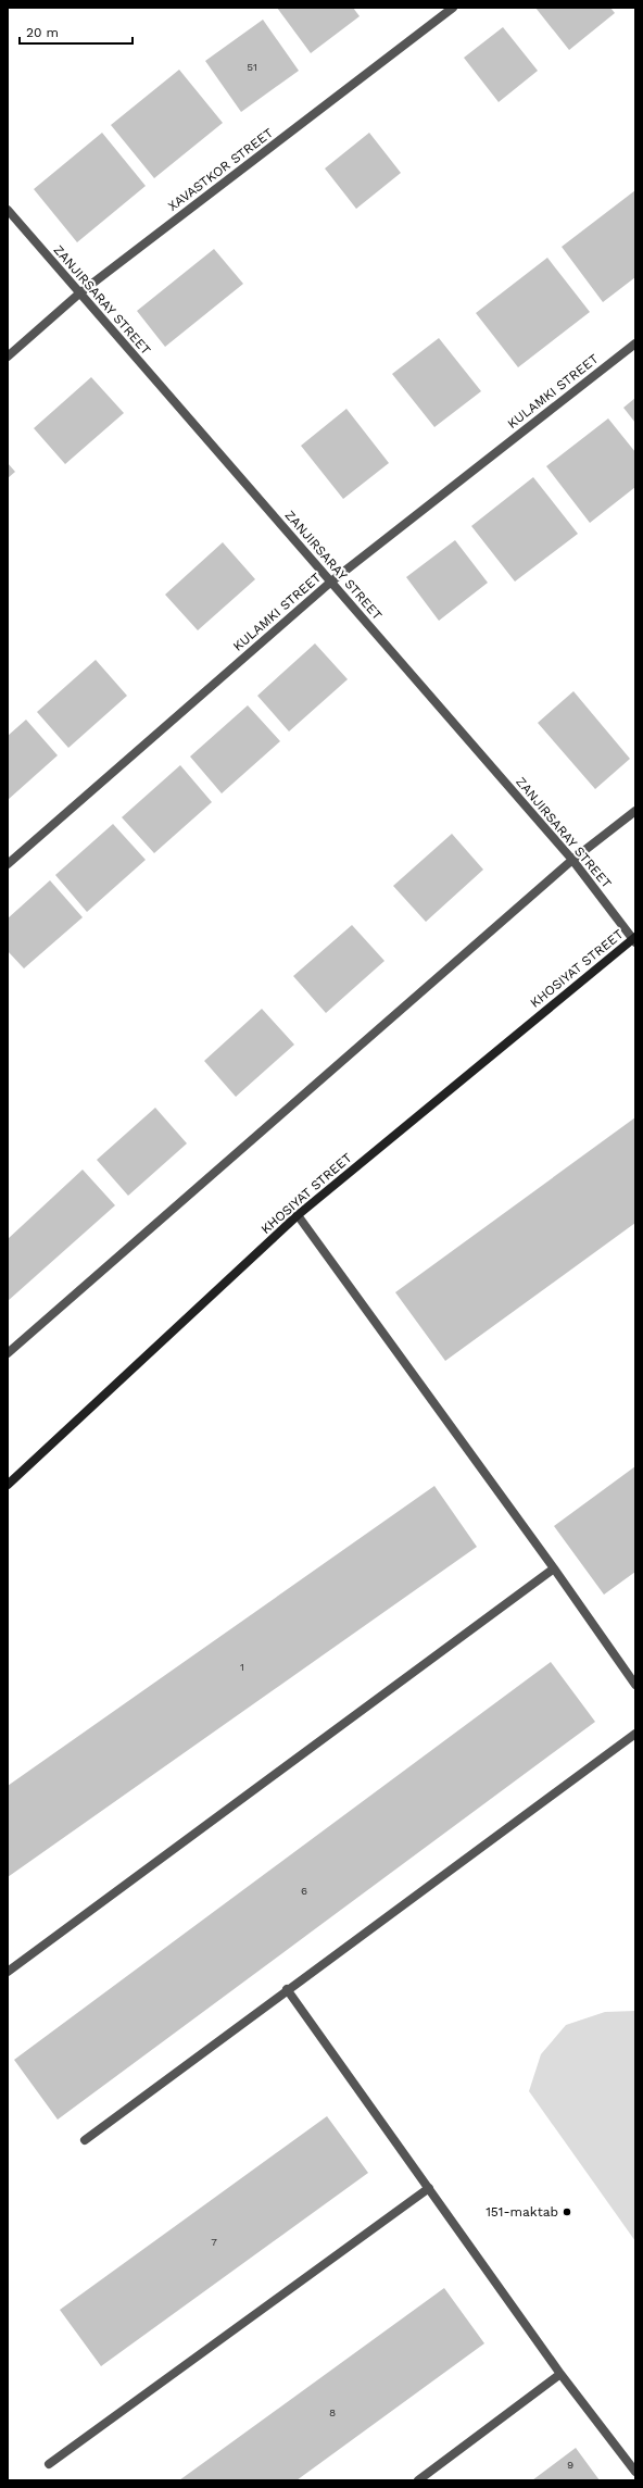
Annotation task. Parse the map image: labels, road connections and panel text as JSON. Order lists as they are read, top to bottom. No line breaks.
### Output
{"streets":{"main road":["KHOSIYAT STREET"],"street":["XAVASTKOR STREET","ZANJIRSARAY STREET","KULAMKI STREET"]},"crossings":[["XAVASTKOR STREET","ZANJIRSARAY STREET"],["ZANJIRSARAY STREET","KULAMKI STREET"],["ZANJIRSARAY STREET","KHOSIYAT STREET"]],"places":["151-maktab"],"house_numbers":["51","1","6","7","8","9"],"scale_bar":"20 m"}
